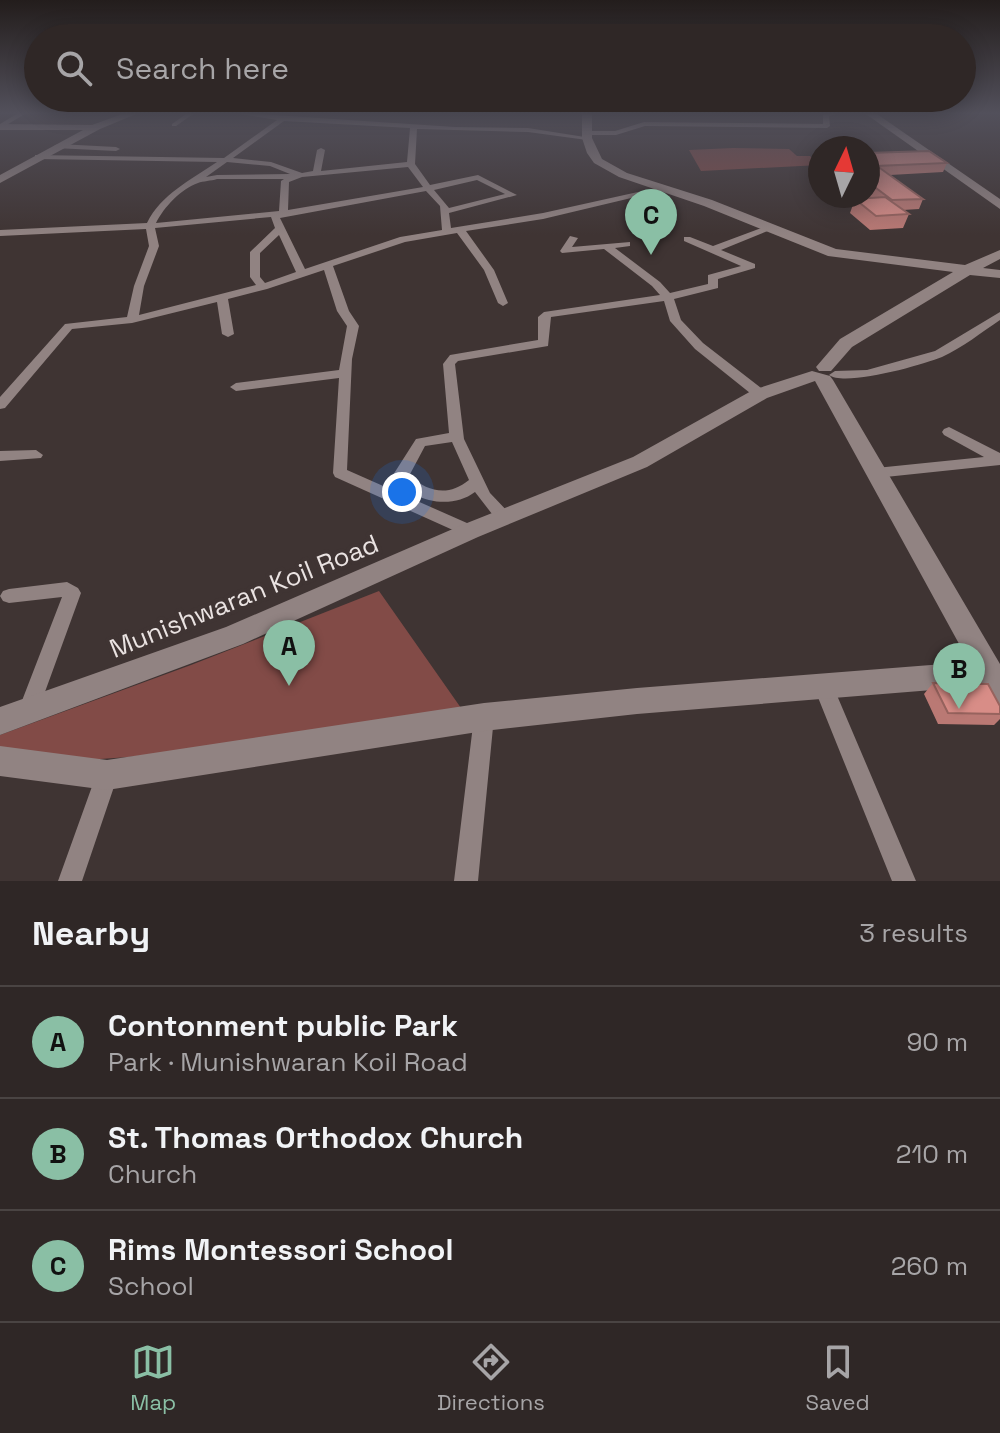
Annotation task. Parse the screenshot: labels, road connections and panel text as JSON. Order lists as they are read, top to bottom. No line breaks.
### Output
{"streets":{"main road":["Munishwaran Koil Road"]},"north":"top","page":{"search":"Search here","pins":["C","A","B"],"heading":["Nearby","3 results"],"list":[{"mark":"A","name":"Contonment public Park","note":"Park · Munishwaran Koil Road","value":"90 m"},{"mark":"B","name":"St. Thomas Orthodox Church","note":"Church","value":"210 m"},{"mark":"C","name":"Rims Montessori School","note":"School","value":"260 m"}],"nav":["Map","Directions","Saved"]}}
